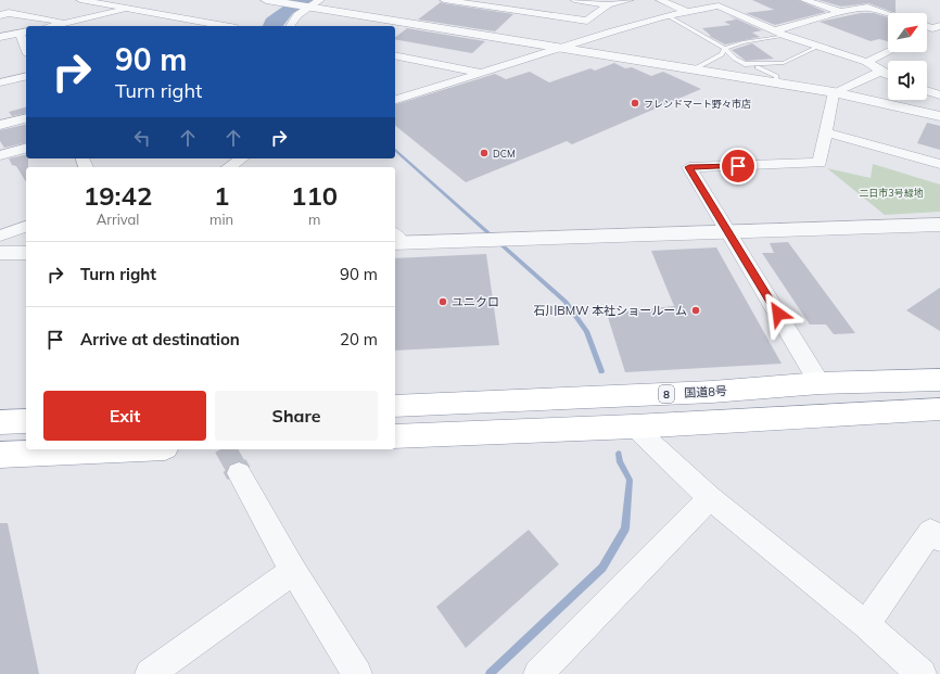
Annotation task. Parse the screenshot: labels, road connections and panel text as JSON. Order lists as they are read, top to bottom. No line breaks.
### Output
{"streets":{"highway":["国道8号","8"]},"parks":["二日市3号緑地"],"places":["フレンドマート野々市店","DCM","ユニクロ","石川BMW 本社ショールーム"],"north":"top right","page":{"turn":["90 m","Turn right"],"eta":["19:42","Arrival","1","min","110","m"],"list":[{"name":"Turn right","value":"90 m"},{"name":"Arrive at destination","value":"20 m"}],"buttons":["Exit","Share"]}}
